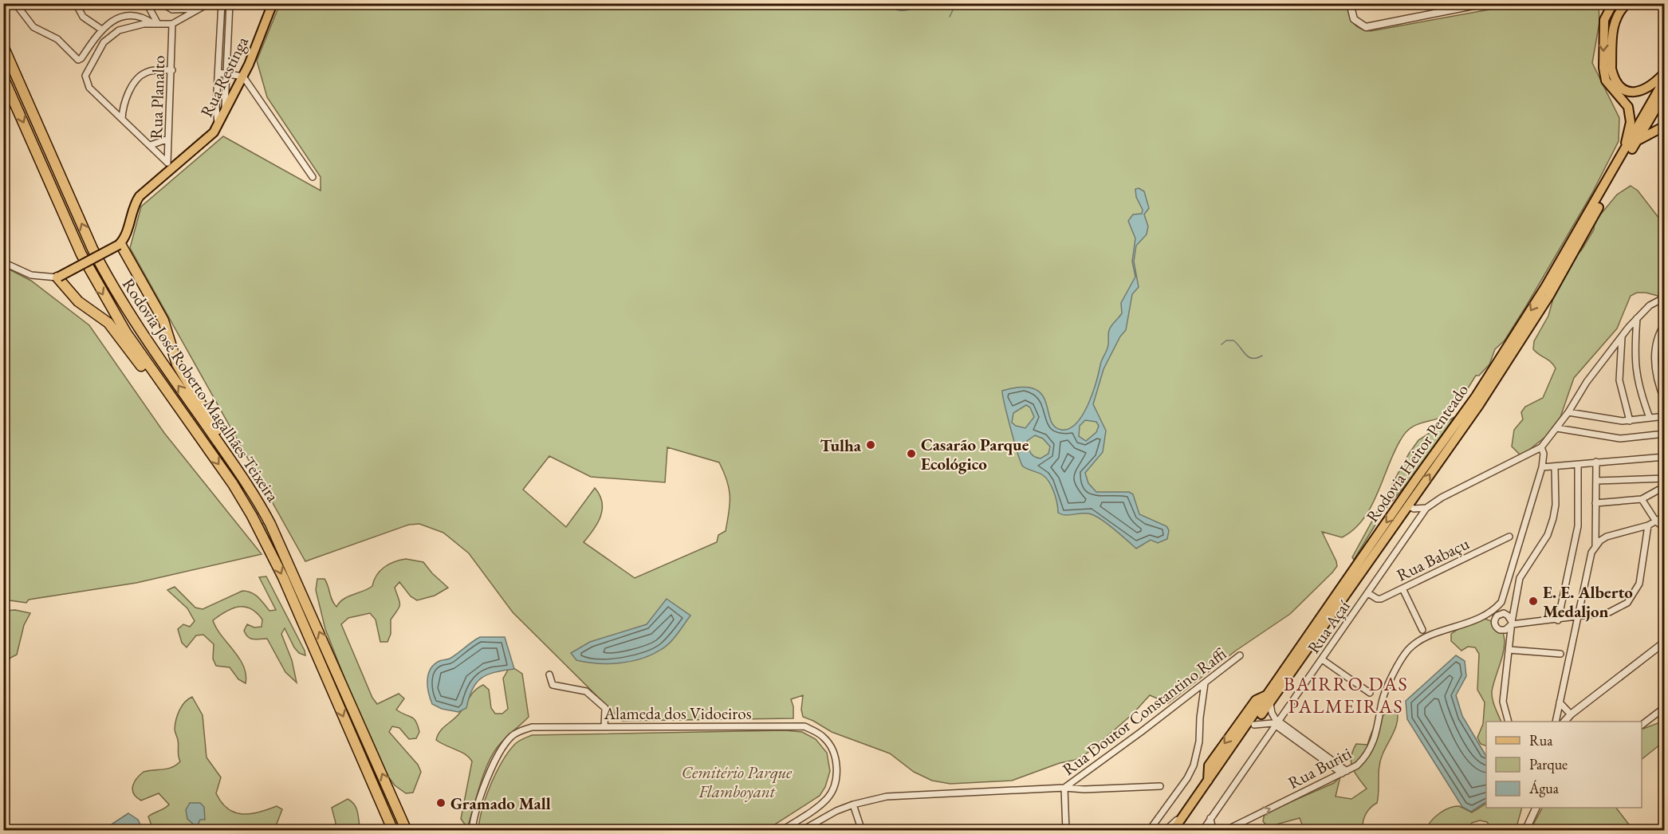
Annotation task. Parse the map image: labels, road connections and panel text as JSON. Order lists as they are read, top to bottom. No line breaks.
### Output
{"streets":{"highway":["Rodovia José Roberto Magalhães Teixeira"],"main road":["Rua Restinga","Rodovia Heitor Penteado"],"street":["Rua Planalto","Rua Babaçu","Rua Açaí","Rua Doutor Constantino Raffi","Alameda dos Vidoeiros","Rua Buriti"]},"crossings":[["Rua Restinga","Rua Planalto"],["Rua Babaçu","Rua Açaí"]],"districts":["BAIRRO DAS PALMEIRAS"],"parks":["Cemitério Parque Flamboyant"],"places":["Tulha","Casarão Parque Ecológico","E. E. Alberto Medaljon","Gramado Mall"],"legend":["Rua","Parque","Água"]}
